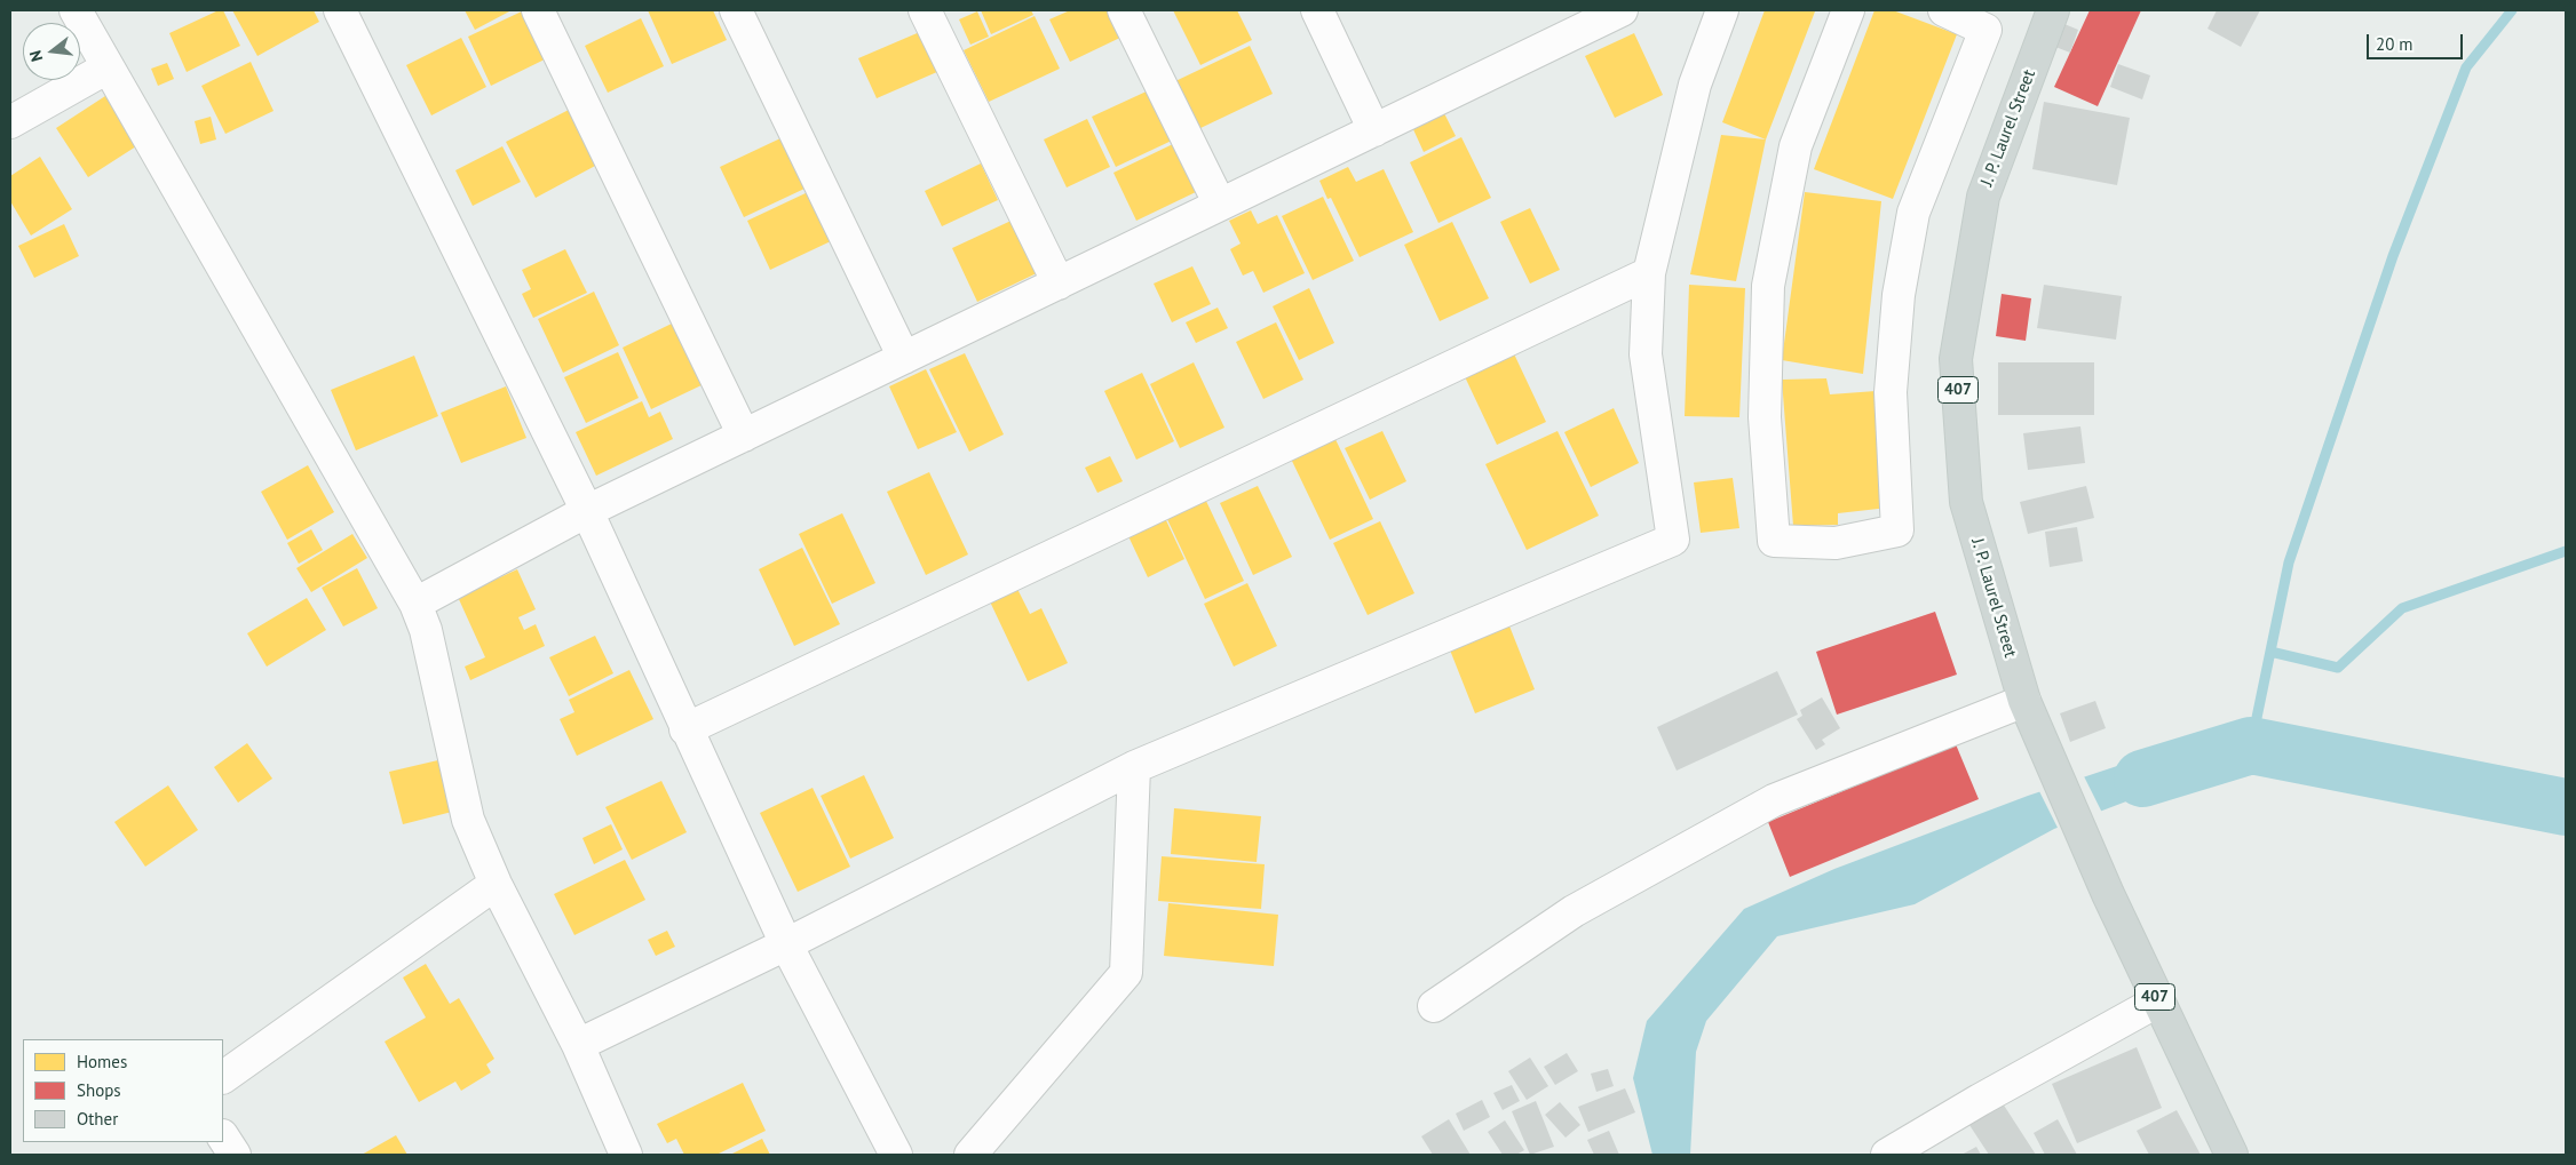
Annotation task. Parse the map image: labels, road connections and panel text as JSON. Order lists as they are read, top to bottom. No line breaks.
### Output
{"streets":{"main road":["J. P. Laurel Street","407"]},"legend":["Homes","Shops","Other"],"scale_bar":"20 m","north":"left"}
